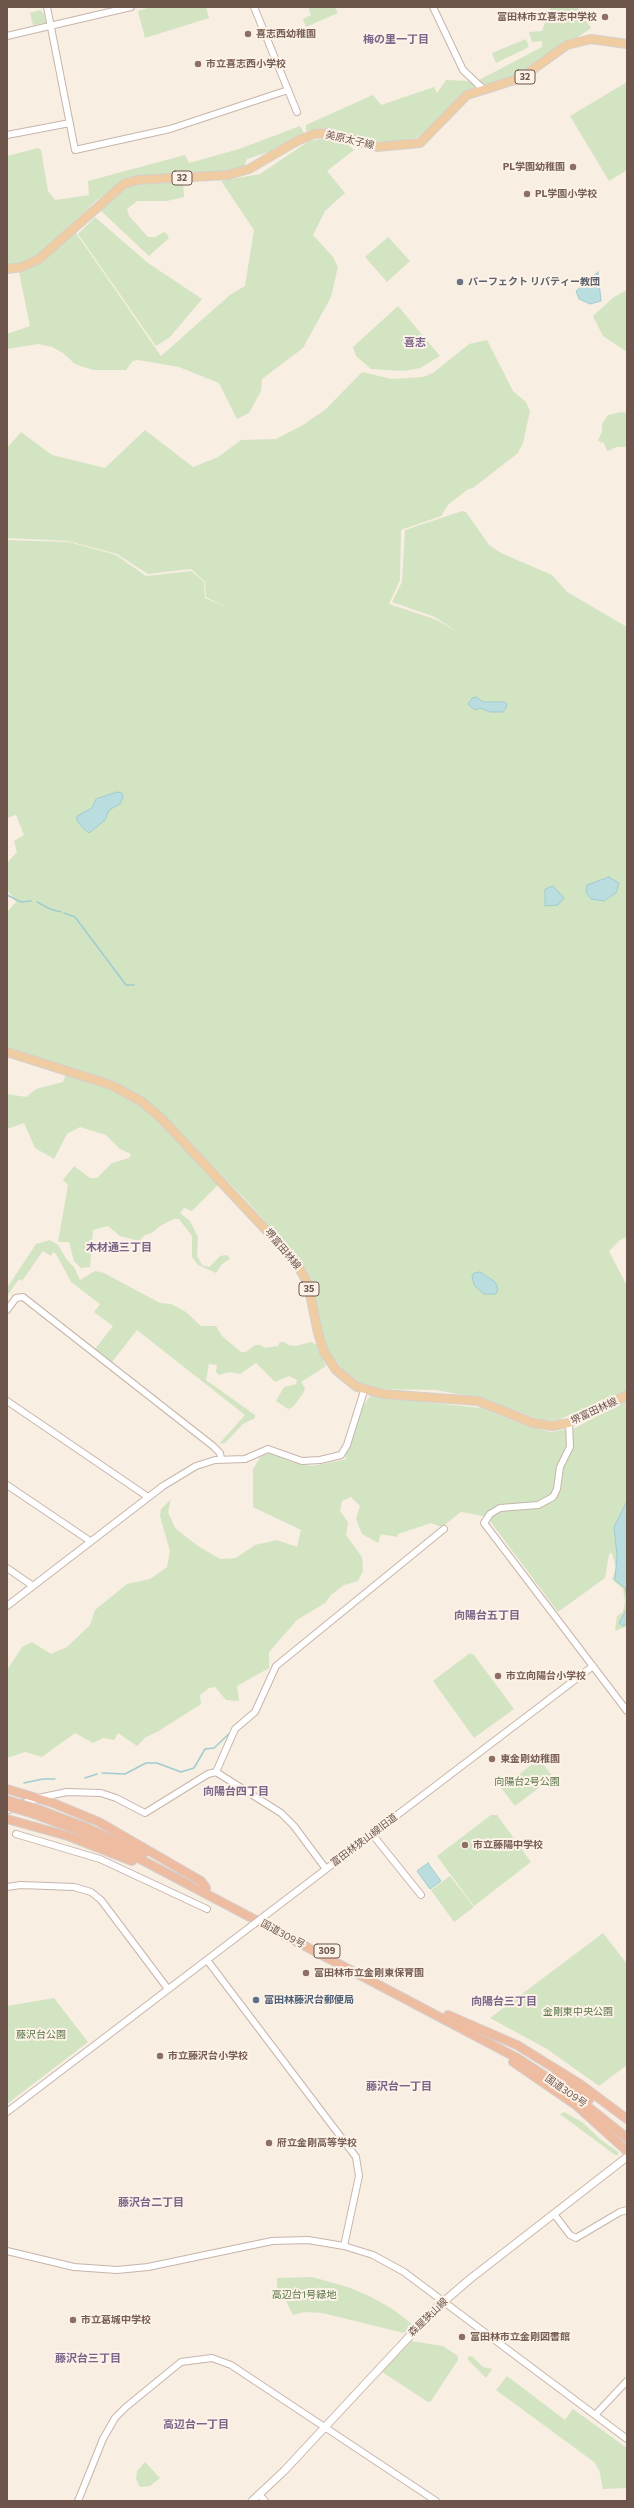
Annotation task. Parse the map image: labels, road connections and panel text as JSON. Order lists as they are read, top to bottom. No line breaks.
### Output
{"streets":{"highway":["国道309号","309"],"main road":["32","美原太子線","堺富田林線","35","森屋狭山線"],"street":["富田林狭山線旧道"]},"crossings":[["国道309号","309"]],"districts":["梅の里一丁目","喜志","木材通三丁目","向陽台五丁目","向陽台四丁目","向陽台三丁目","藤沢台一丁目","藤沢台二丁目","藤沢台三丁目","高辺台一丁目"],"parks":["向陽台2号公園","金剛東中央公園","藤沢台公園","高辺台1号緑地"],"places":["富田林市立喜志中学校","喜志西幼稚園","市立喜志西小学校","PL学園幼稚園","PL学園小学校","パーフェクト リバティー教団","市立向陽台小学校","東金剛幼稚園","市立藤陽中学校","富田林市立金剛東保育園","富田林藤沢台郵便局","市立藤沢台小学校","府立金剛高等学校","市立葛城中学校","富田林市立金剛図書館"]}
